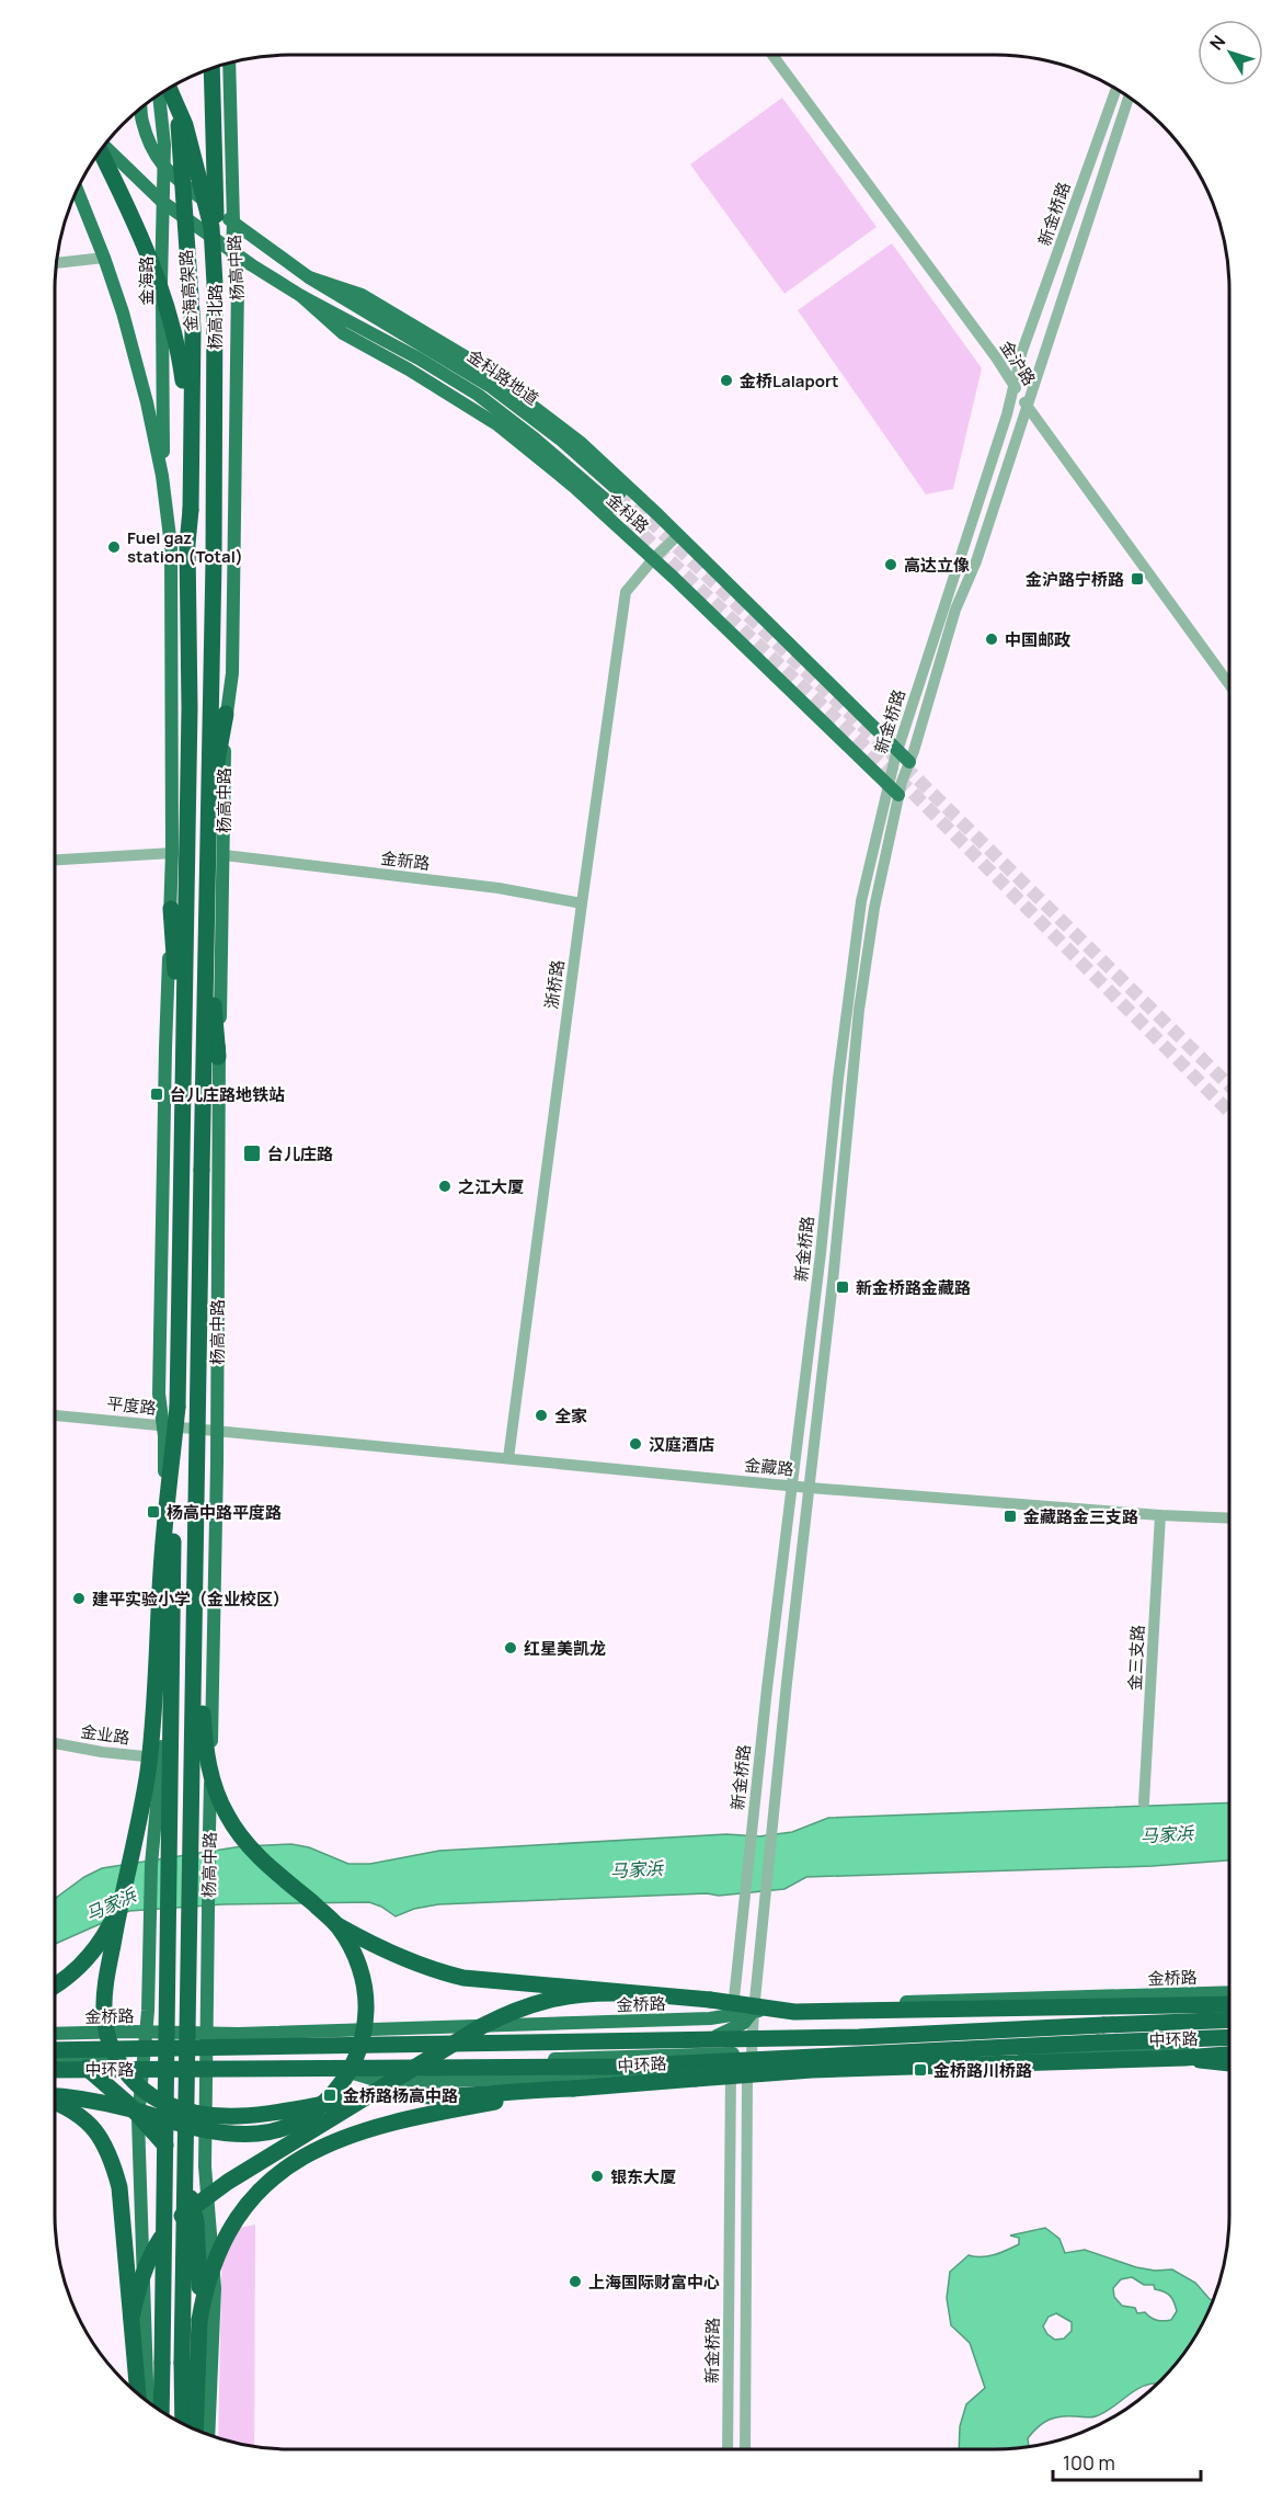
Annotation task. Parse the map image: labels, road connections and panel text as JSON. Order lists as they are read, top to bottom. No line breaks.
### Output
{"streets":{"highway":["杨高中路","金海高架路","杨高北路","中环路"],"main road":["金海路","金科路地道","金科路","金桥路"],"street":["新金桥路","金沪路","金新路","浙桥路","平度路","金藏路","金三支路","金业路"]},"crossings":[["新金桥路","金沪路"],["新金桥路","金科路"],["新金桥路","金藏路"],["新金桥路","金桥路"],["杨高中路","杨高北路"],["杨高中路","金科路"],["杨高中路","金新路"],["杨高中路","平度路"],["杨高中路","金藏路"],["杨高中路","金桥路"],["金海路","金科路"],["金海高架路","杨高北路"],["金科路地道","金科路"],["金科路","浙桥路"],["金新路","浙桥路"],["浙桥路","金藏路"],["平度路","金藏路"],["金藏路","金三支路"]],"water":["马家浜"],"places":{"other":["金桥Lalaport","Fuel gaz station (Total)","高达立像","中国邮政","之江大厦","全家","汉庭酒店","建平实验小学（金业校区）","红星美凯龙","银东大厦","上海国际财富中心"],"transit":["金沪路宁桥路","台儿庄路地铁站","台儿庄路","新金桥路金藏路","杨高中路平度路","金藏路金三支路","金桥路川桥路","金桥路杨高中路"]},"scale_bar":"100 m","north":"top left"}
